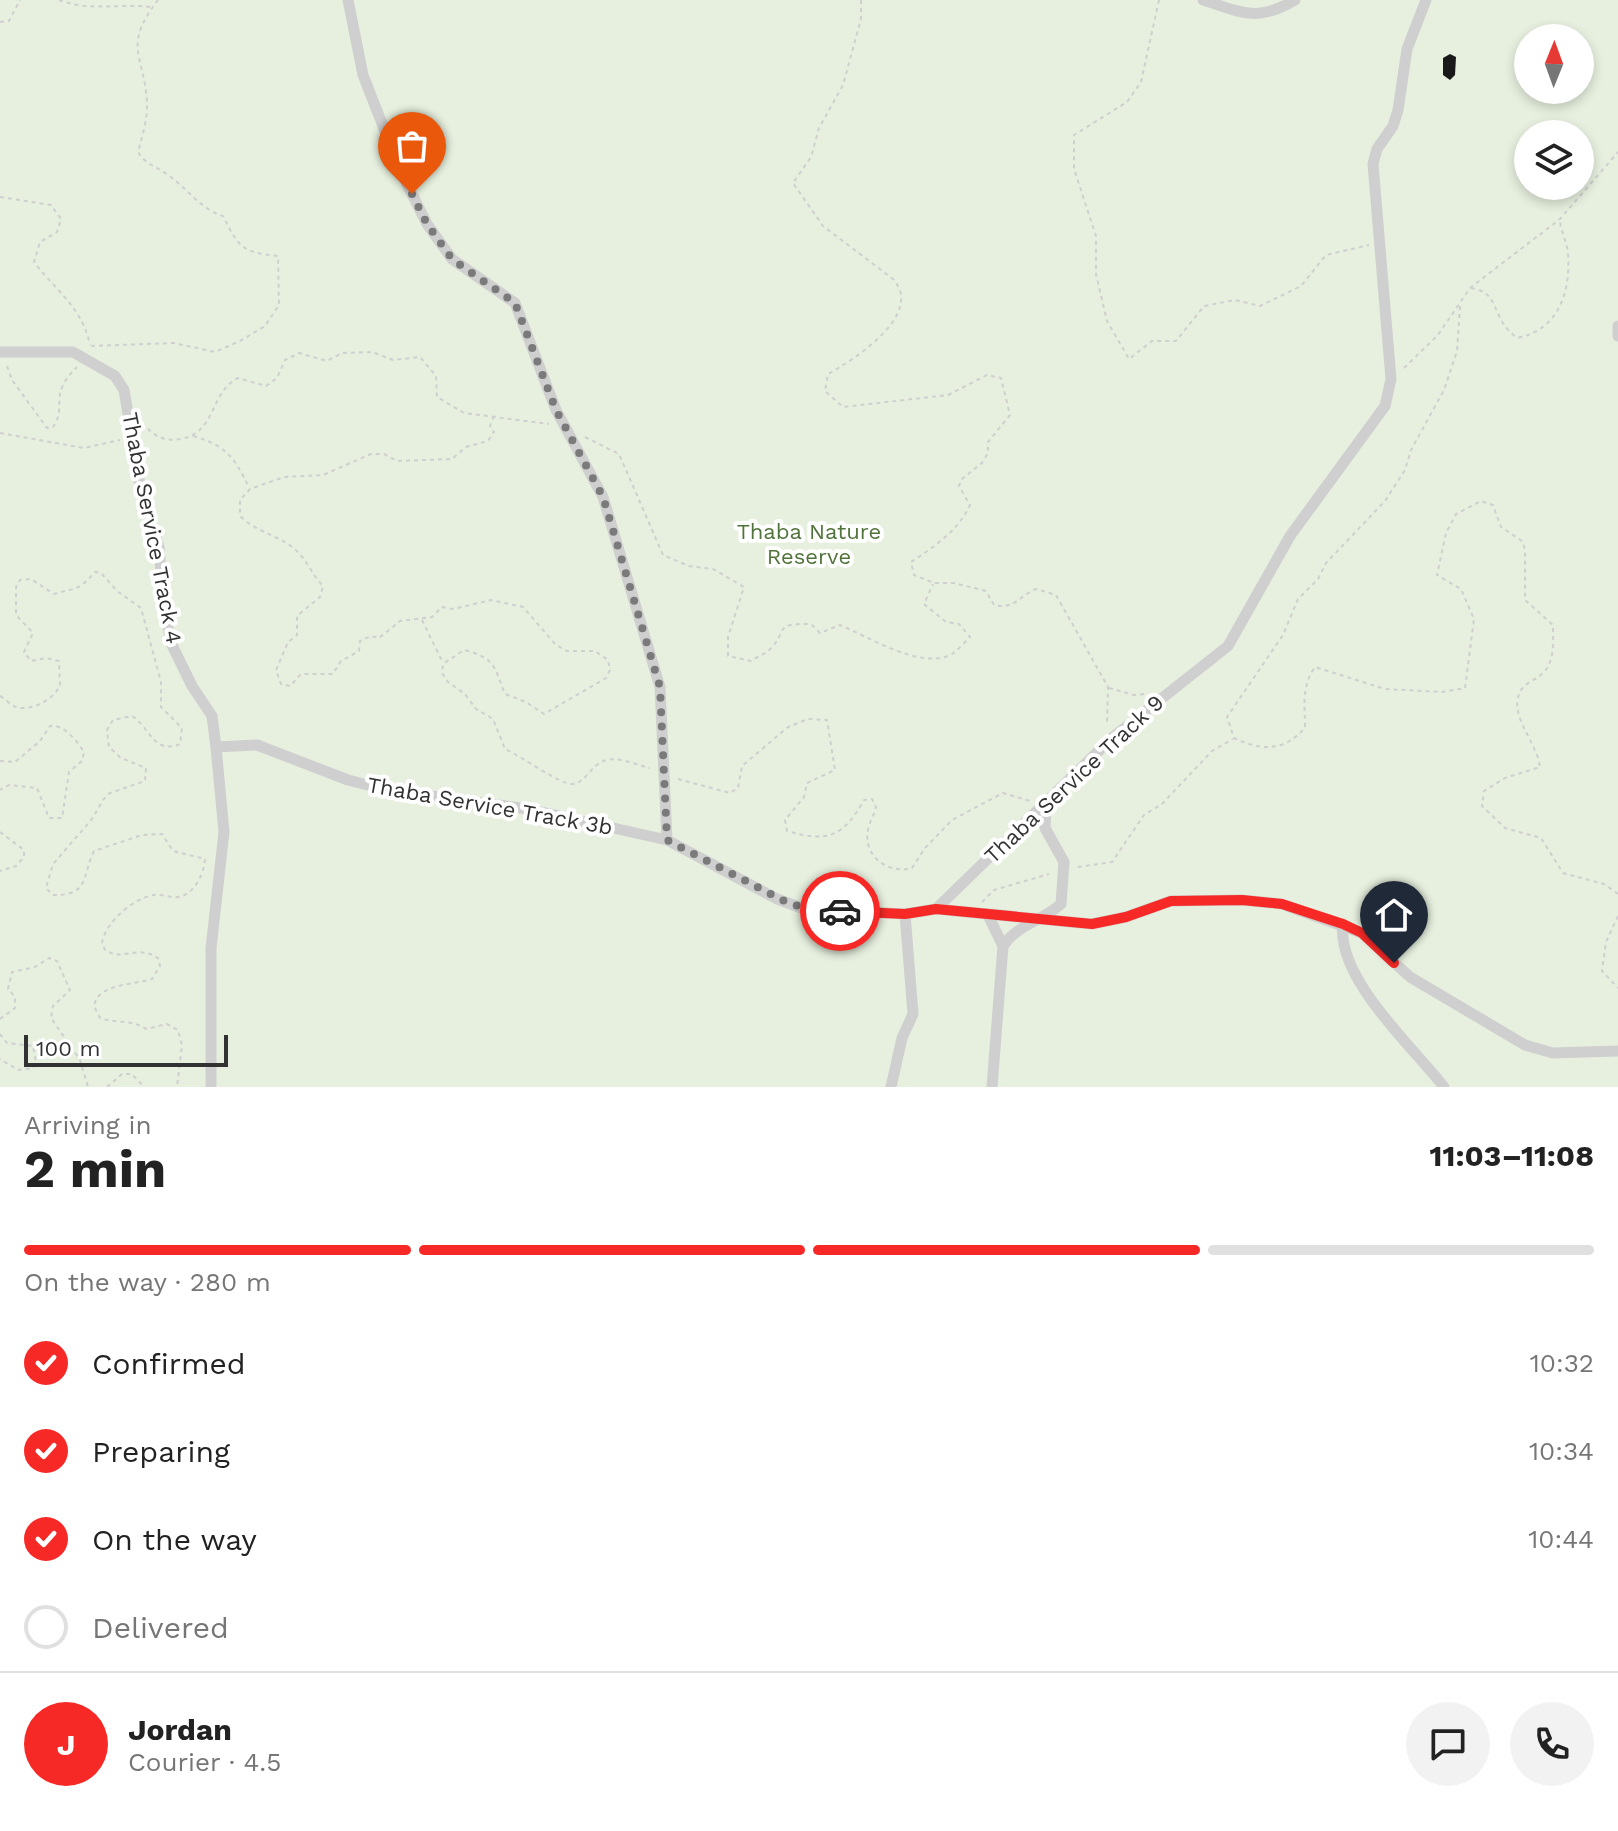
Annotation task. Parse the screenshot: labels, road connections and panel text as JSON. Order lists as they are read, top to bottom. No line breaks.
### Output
{"streets":{"street":["Thaba Service Track 4","Thaba Service Track 9","Thaba Service Track 3b"]},"crossings":[["Thaba Service Track 4","Thaba Service Track 3b"],["Thaba Service Track 9","Thaba Service Track 3b"]],"parks":["Thaba Nature Reserve"],"scale_bar":"100 m","north":"top","page":{"scale":"100 m","heading":["2 min","Arriving in","11:03–11:08"],"panel":["Jordan","Courier · 4.5"],"bar":"On the way · 280 m","list":[["Confirmed","10:32"],["Preparing","10:34"],["On the way","10:44"],"Delivered"],"round":"J"}}
